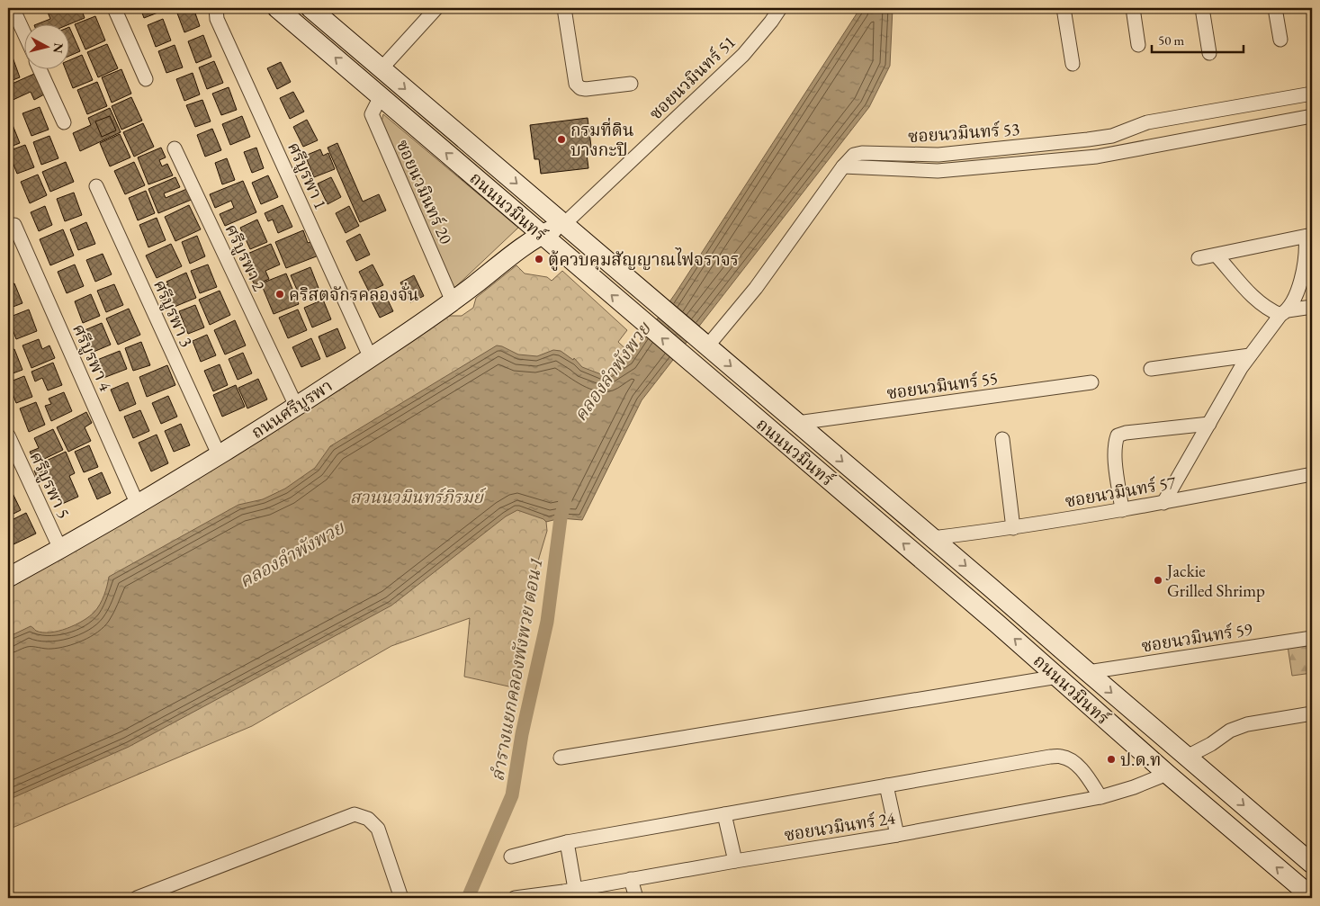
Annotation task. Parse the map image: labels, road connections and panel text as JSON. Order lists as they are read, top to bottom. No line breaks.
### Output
{"streets":{"main road":["ถนนนวมินทร์","ถนนศรีบูรพา"],"street":["ซอยนวมินทร์ 51","ซอยนวมินทร์ 53","ศรีบูรพา 1","ซอยนวมินทร์ 20","ศรีบูรพา 2","ศรีบูรพา 3","ศรีบูรพา 4","ซอยนวมินทร์ 55","ศรีบูรพา 5","ซอยนวมินทร์ 57","ซอยนวมินทร์ 59","ซอยนวมินทร์ 24"]},"crossings":[["ซอยนวมินทร์ 51","ถนนนวมินทร์"],["ซอยนวมินทร์ 51","ถนนศรีบูรพา"],["ซอยนวมินทร์ 53","ถนนนวมินทร์"],["ศรีบูรพา 1","ถนนศรีบูรพา"],["ซอยนวมินทร์ 20","ถนนนวมินทร์"],["ซอยนวมินทร์ 20","ถนนศรีบูรพา"],["ถนนนวมินทร์","ซอยนวมินทร์ 55"],["ถนนนวมินทร์","ถนนศรีบูรพา"],["ถนนนวมินทร์","ซอยนวมินทร์ 57"],["ถนนนวมินทร์","ซอยนวมินทร์ 59"],["ถนนนวมินทร์","ซอยนวมินทร์ 24"],["ศรีบูรพา 2","ถนนศรีบูรพา"],["ศรีบูรพา 3","ถนนศรีบูรพา"],["ศรีบูรพา 4","ถนนศรีบูรพา"],["ถนนศรีบูรพา","ศรีบูรพา 5"]],"water":["คลองลำพังพวย","ลำรางแยกคลองพังพวย ตอน 1"],"parks":["สวนนวมินทร์ภิรมย์"],"places":["กรมที่ดิน บางกะปิ","ตู้ควบคุมสัญญาณไฟจราจร","คริสตจักรคลองจั่น","Jackie Grilled Shrimp","ป.ด.ท"],"scale_bar":"50 m","north":"right"}
